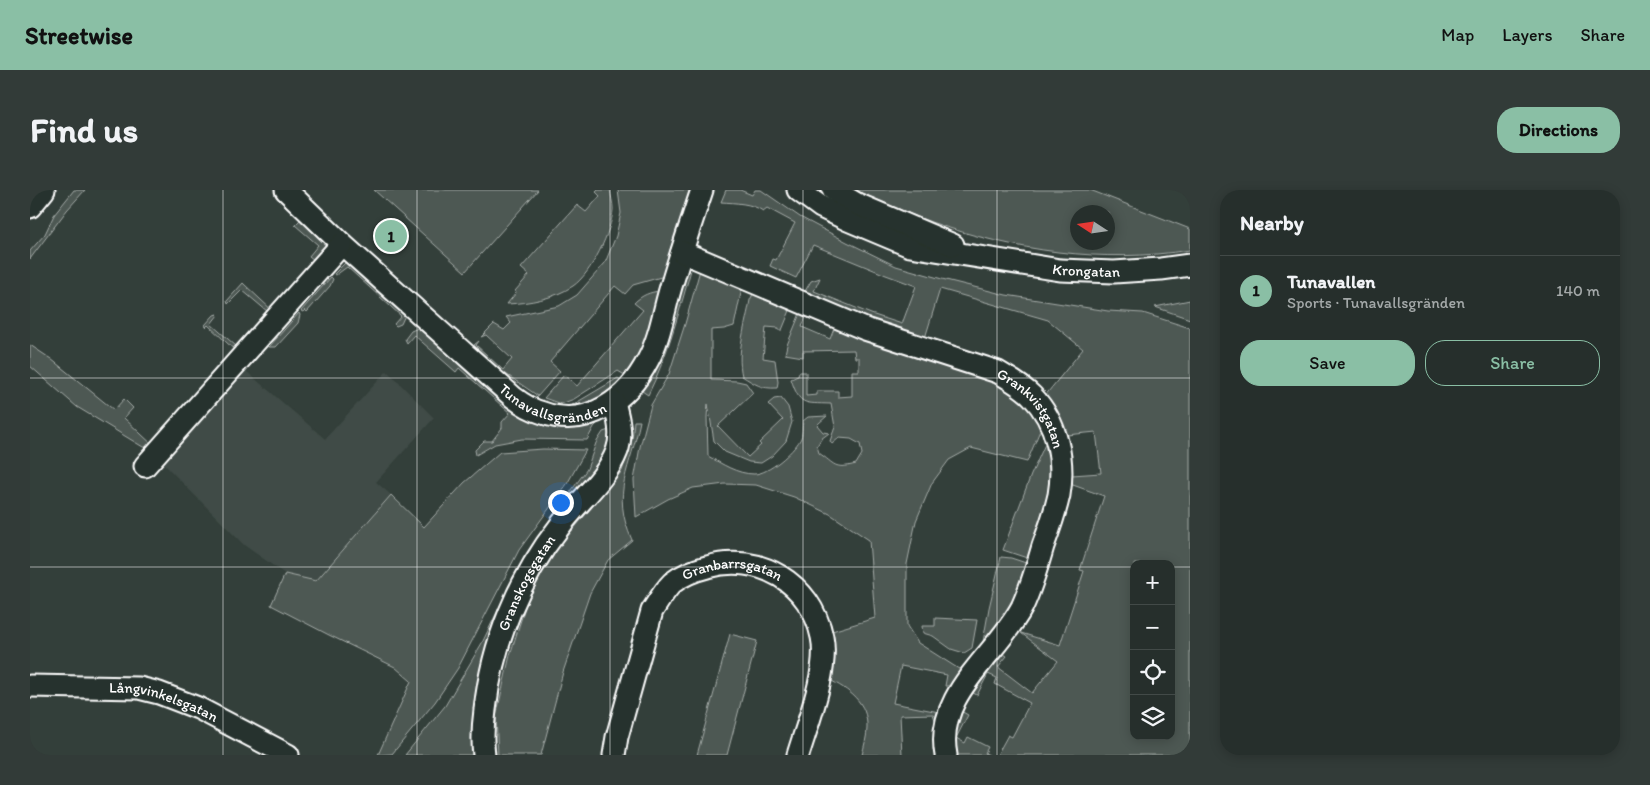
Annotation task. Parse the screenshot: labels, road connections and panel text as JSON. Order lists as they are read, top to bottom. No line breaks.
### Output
{"streets":{"street":["Krongatan","Tunavallsgränden","Grankvistgatan","Granbarrsgatan","Granskogsgatan","Långvinkelsgatan"]},"crossings":[["Tunavallsgränden","Grankvistgatan"],["Tunavallsgränden","Granskogsgatan"]],"north":"left","page":{"header":"Streetwise","nav":["Map","Layers","Share"],"buttons":["Directions",["Save","Share"]],"title":"Find us","heading":"Nearby","pins":"1","list":[{"mark":"1","name":"Tunavallen","note":"Sports · Tunavallsgränden","value":"140 m"}],"map_buttons":["+","−"]}}
